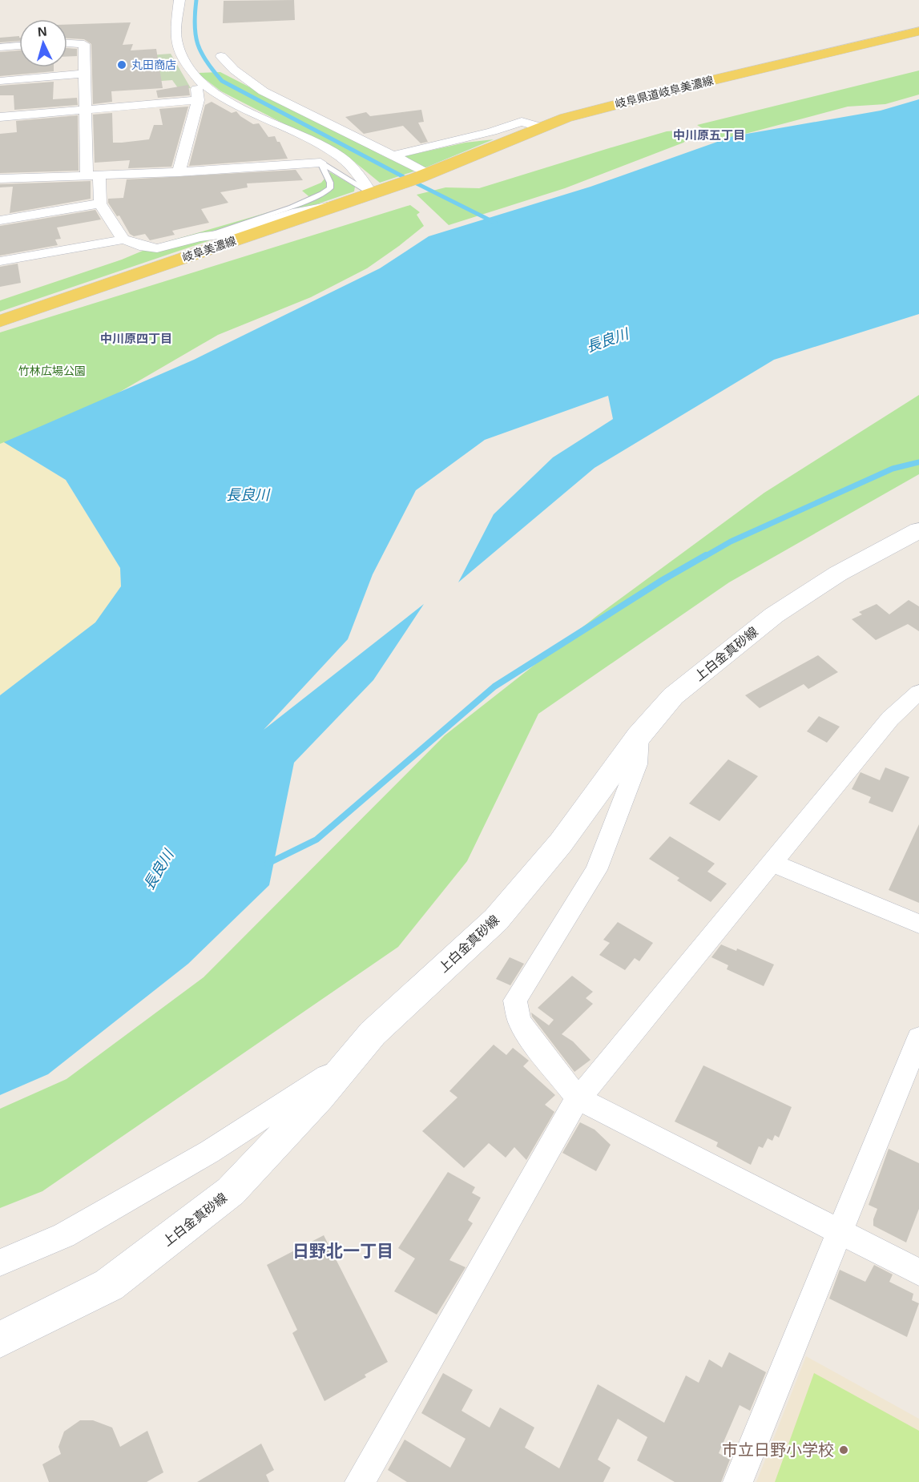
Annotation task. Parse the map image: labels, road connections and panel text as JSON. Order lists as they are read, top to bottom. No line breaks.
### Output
{"streets":{"main road":["岐阜県道岐阜美濃線","岐阜美濃線","上白金真砂線"]},"crossings":[["岐阜県道岐阜美濃線","岐阜美濃線"]],"districts":["中川原五丁目","中川原四丁目","日野北一丁目"],"water":["長良川"],"parks":["竹林広場公園"],"places":["丸田商店","市立日野小学校"],"north":"top"}
